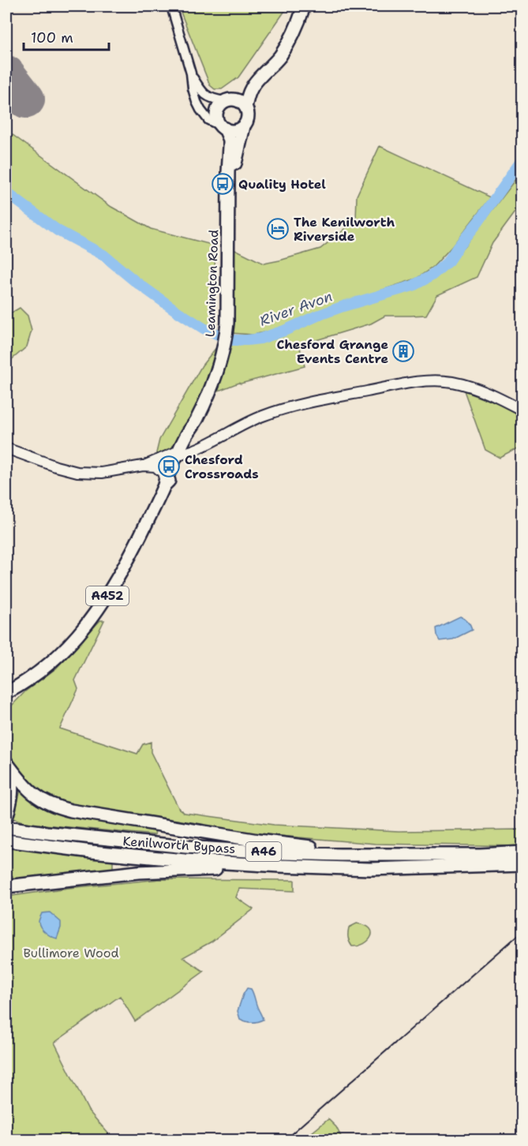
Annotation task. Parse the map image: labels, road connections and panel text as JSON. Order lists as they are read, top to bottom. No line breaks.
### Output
{"streets":{"highway":["Leamington Road","A452","Kenilworth Bypass","A46"]},"water":["River Avon"],"parks":["Bullimore Wood"],"places":{"bus stop":["Quality Hotel","Chesford Crossroads"],"hotel":["The Kenilworth Riverside"],"building":["Chesford Grange Events Centre"]},"scale_bar":"100 m"}
